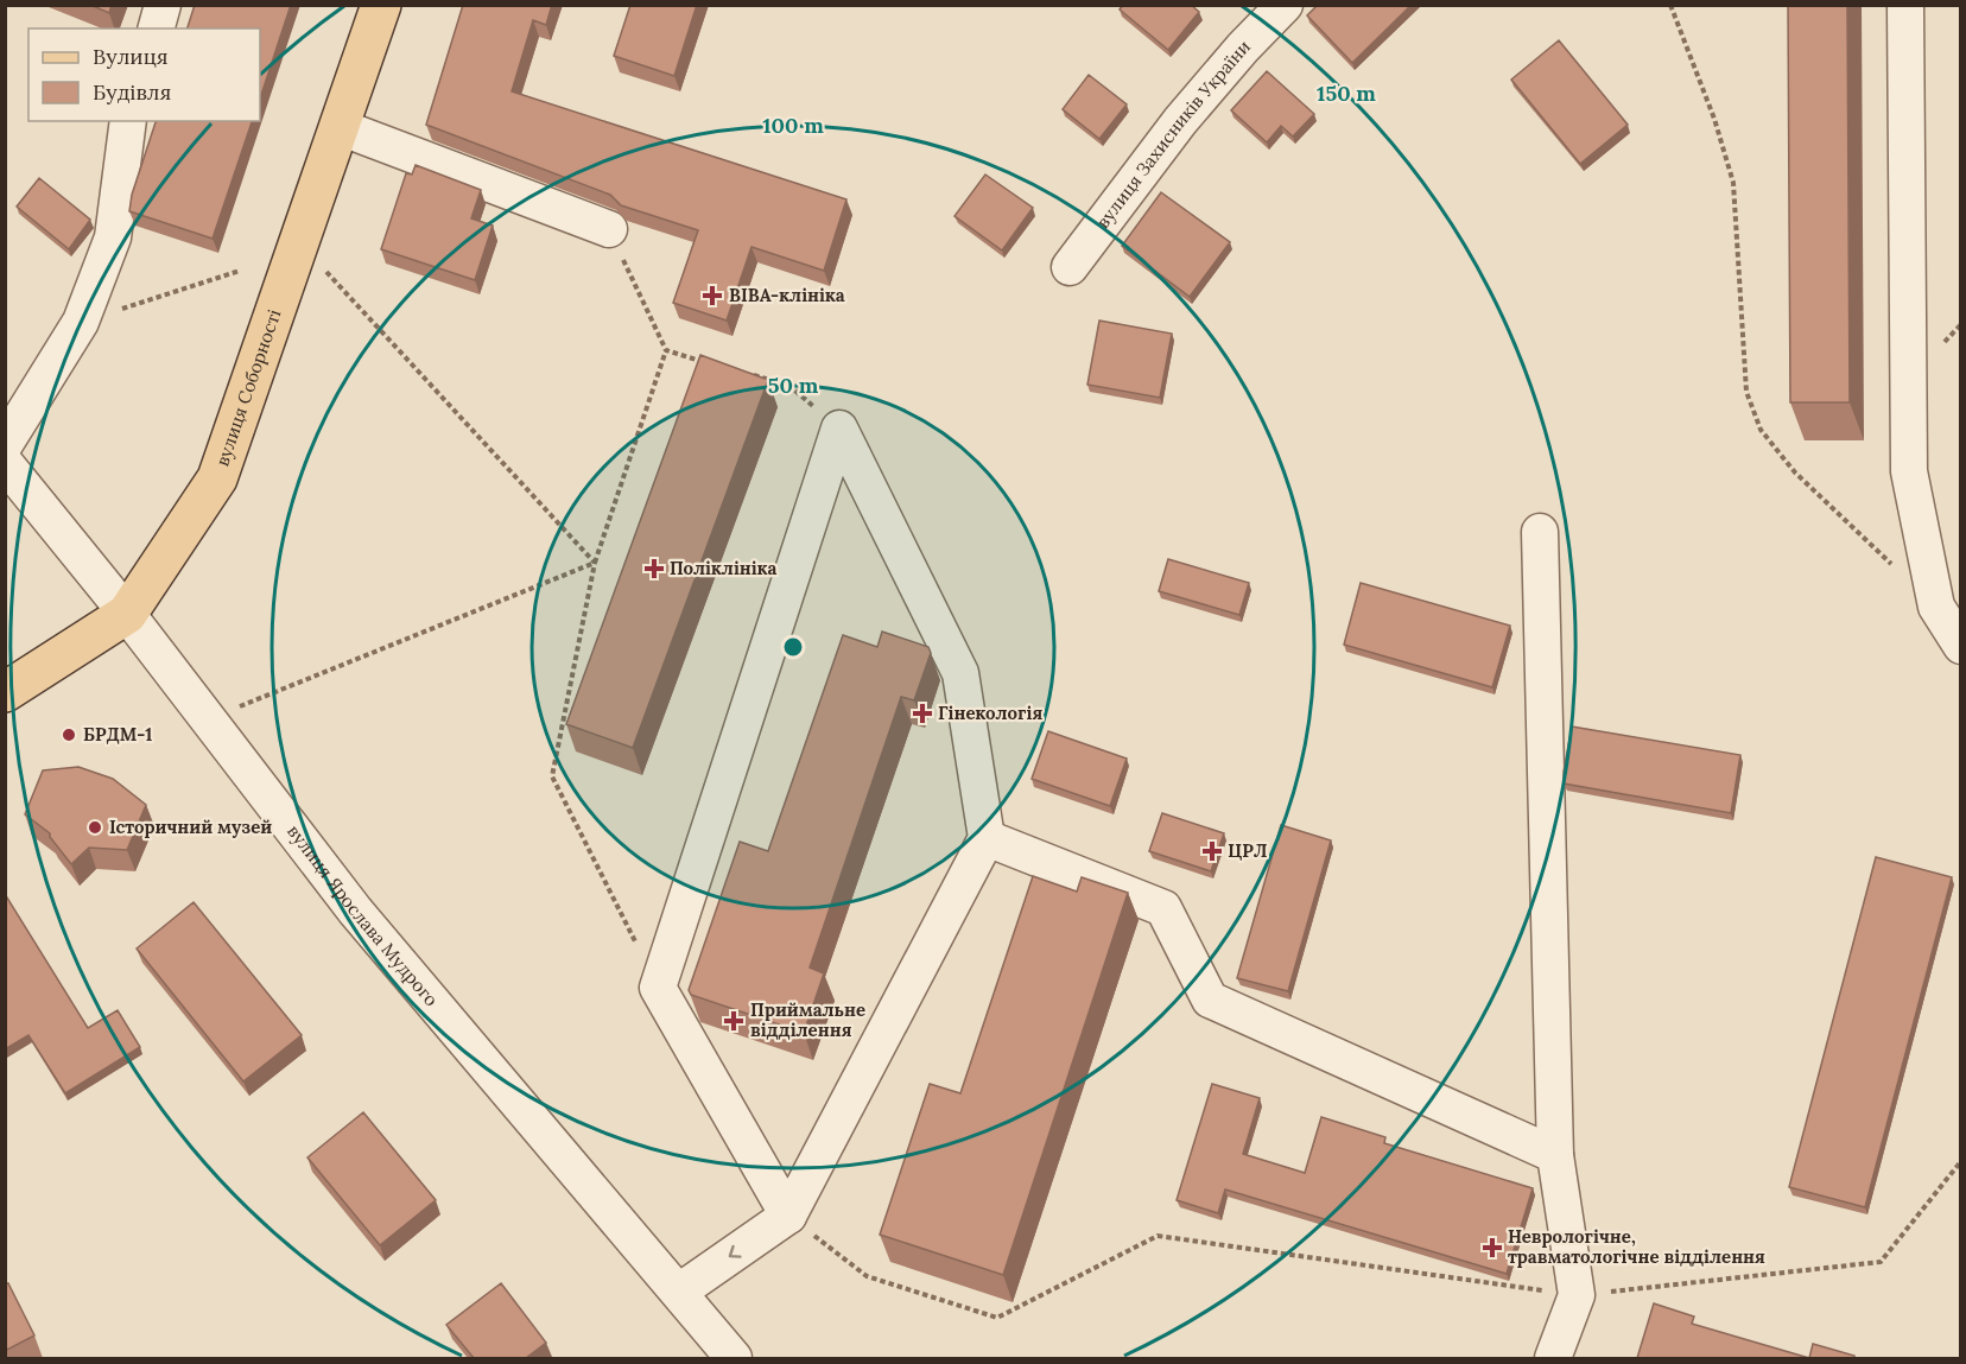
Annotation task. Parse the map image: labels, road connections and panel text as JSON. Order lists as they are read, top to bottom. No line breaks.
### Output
{"streets":{"main road":["вулиця Соборності"],"street":["вулиця Захисників України","вулиця Ярослава Мудрого"]},"crossings":[["вулиця Соборності","вулиця Ярослава Мудрого"]],"places":{"health":["ВІВА-клініка","Поліклініка","Гінекологія","ЦРЛ","Приймальне відділення","Неврологічне, травматологічне відділення"],"other":["БРДМ-1","Історичний музей"]},"legend":["Вулиця","Будівля"],"rings":["150 m","100 m","50 m"]}
